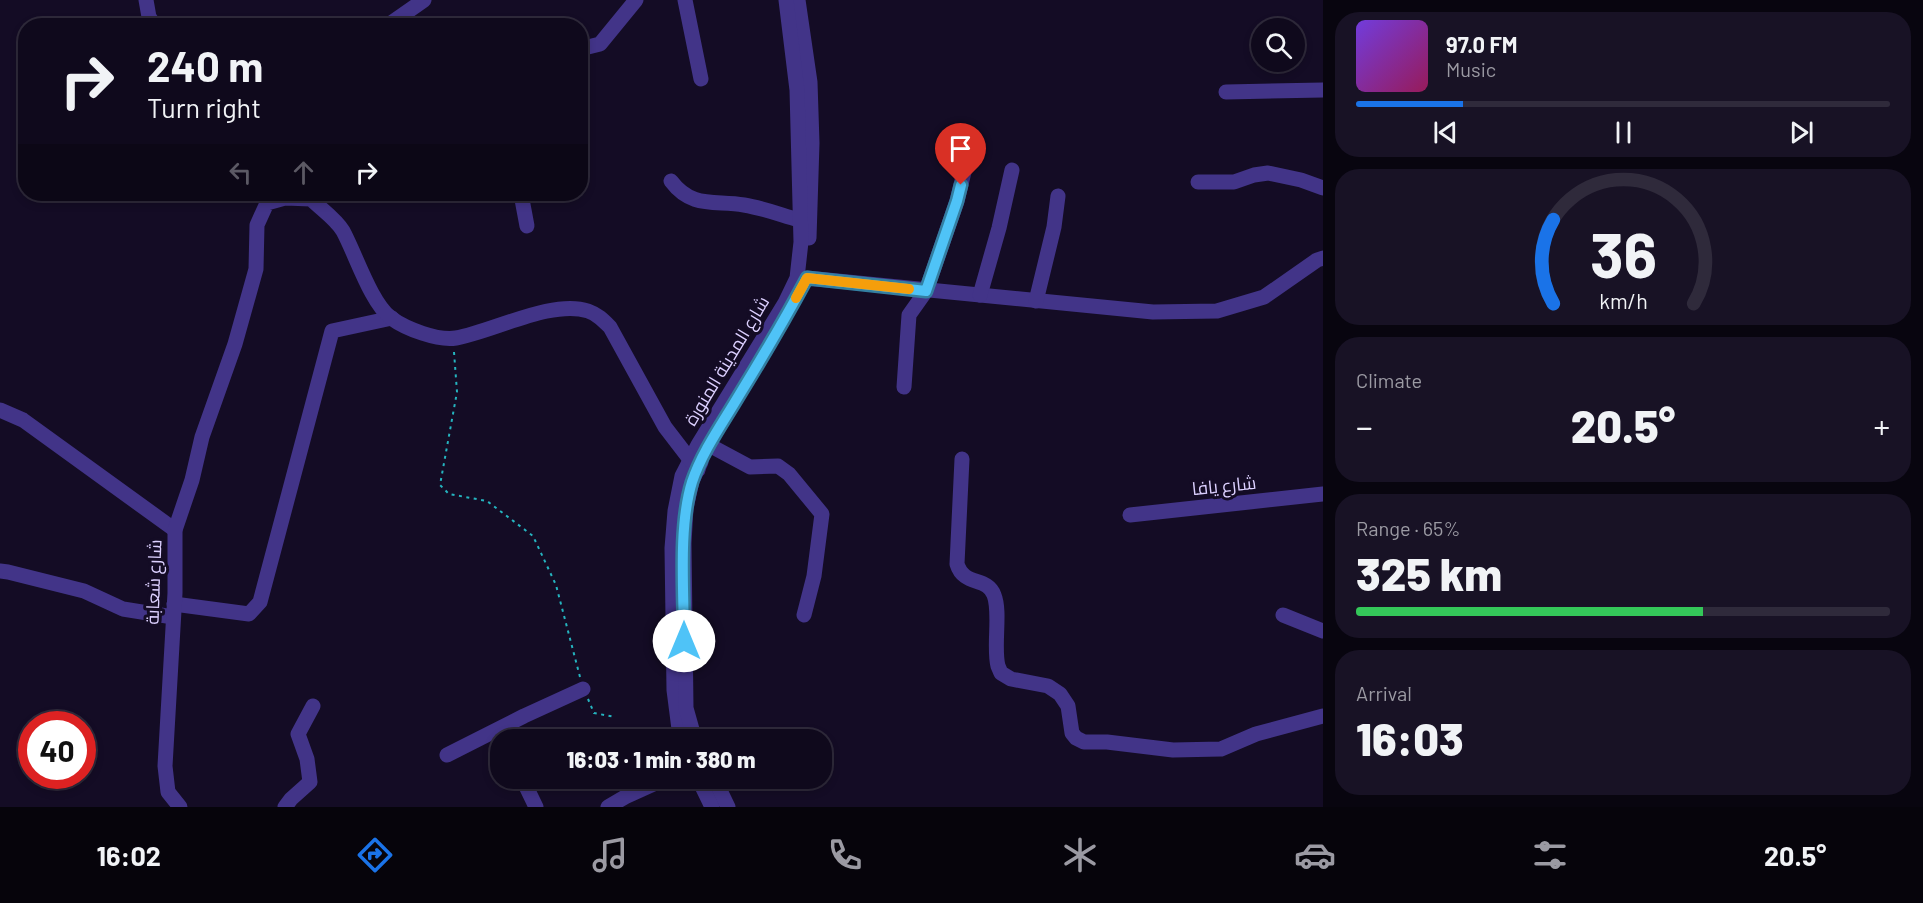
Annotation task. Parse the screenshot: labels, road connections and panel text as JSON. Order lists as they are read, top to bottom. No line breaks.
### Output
{"streets":{"street":["شارع المدينة المنورة","شارع يافا","شارع شعابة"]},"page":{"turn":["240 m","Turn right"],"song":["97.0 FM","Music"],"tile":["Climate",["Range · 65%","325 km"],["Arrival","16:03"]],"heat":["−","20.5°","+"],"limit":"40","trip":"16:03 · 1 min · 380 m","tabs":["16:02","20.5°"],"gauge":["36","km/h"]}}
